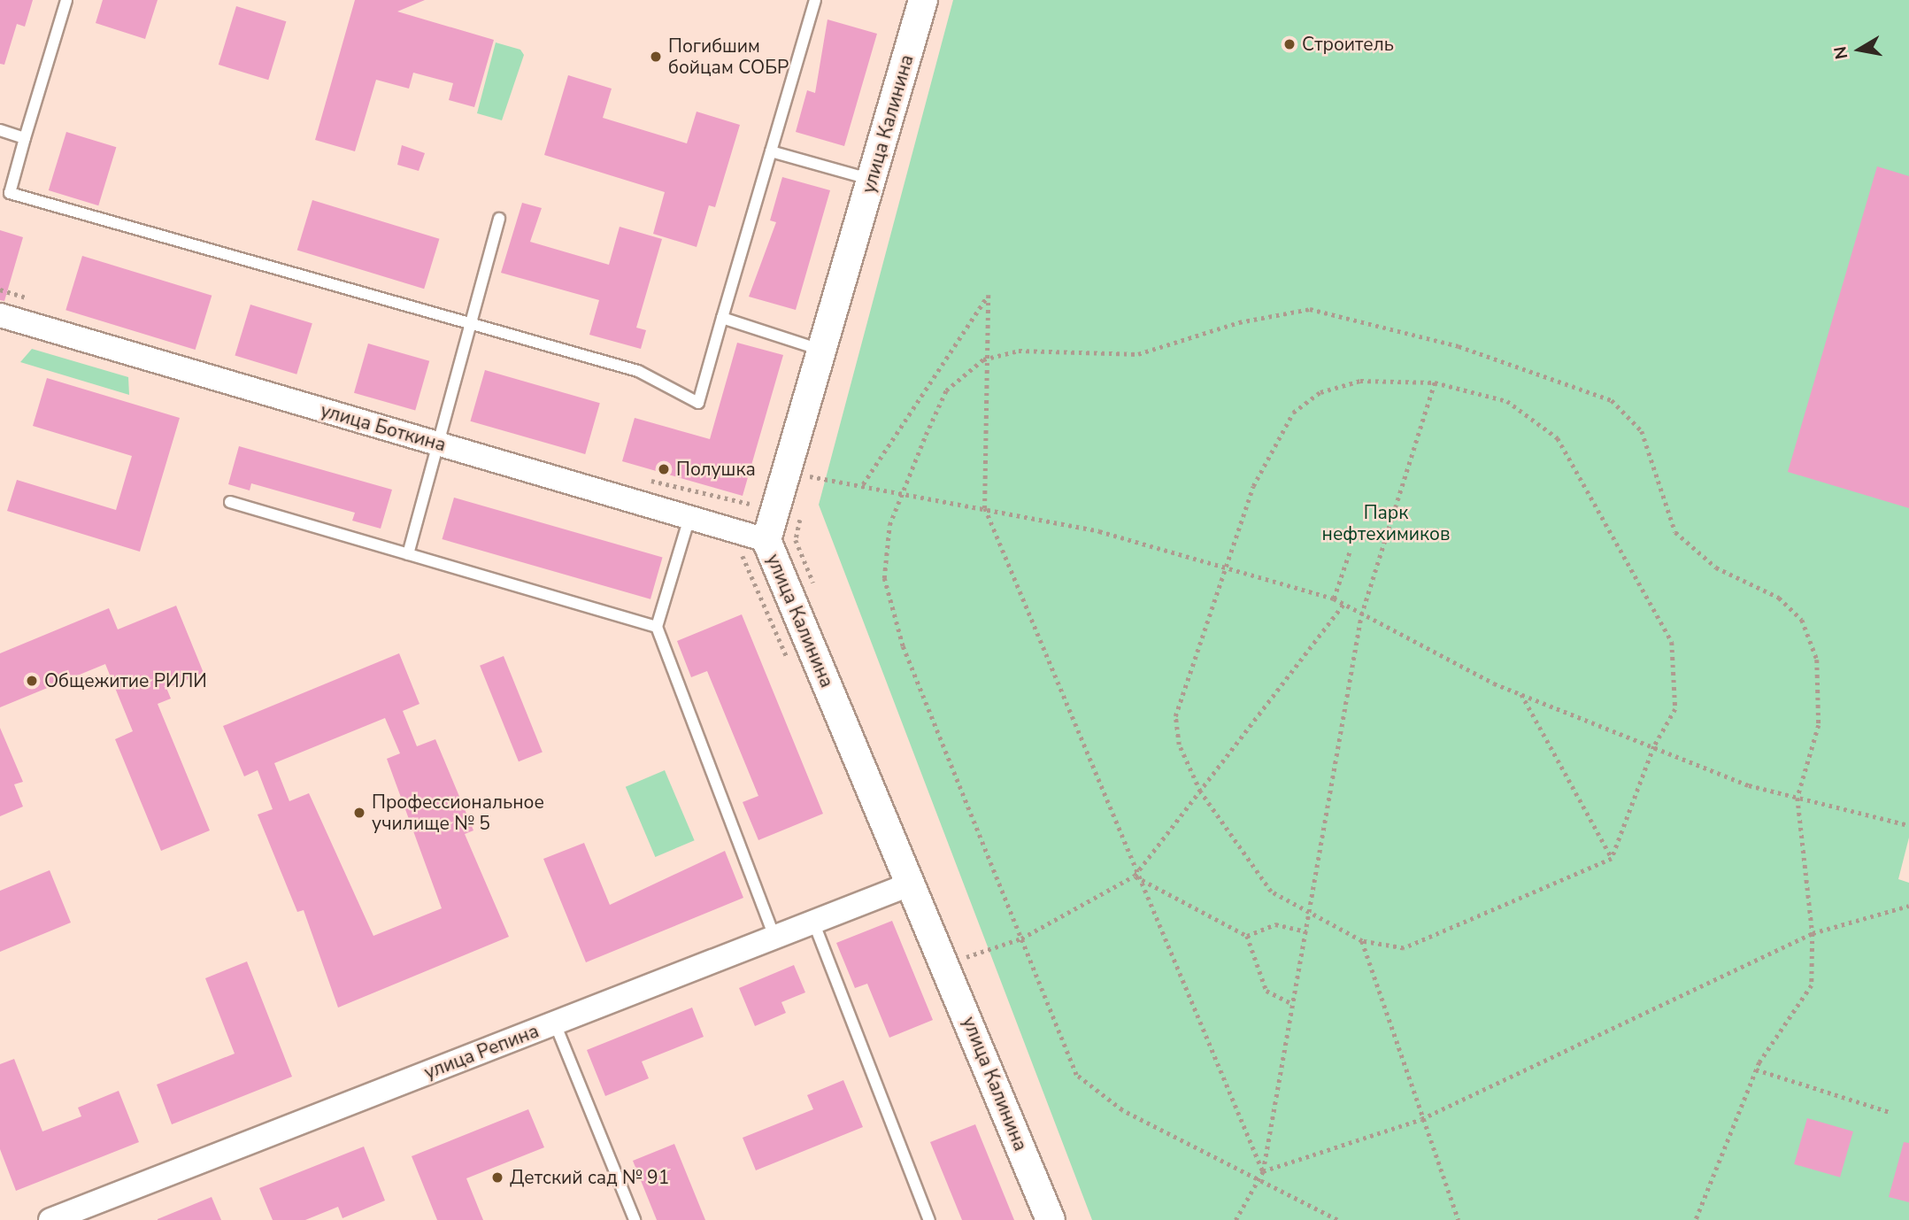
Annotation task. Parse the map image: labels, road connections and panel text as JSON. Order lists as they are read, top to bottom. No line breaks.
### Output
{"streets":{"street":["улица Калинина","улица Боткина","улица Репина"]},"crossings":[["улица Калинина","улица Боткина"],["улица Калинина","улица Репина"]],"parks":["Парк нефтехимиков"],"places":["Строитель","Погибшим бойцам СОБР","Полушка","Общежитие РИЛИ","Профессиональное училище № 5","Детский сад № 91"],"north":"left"}
